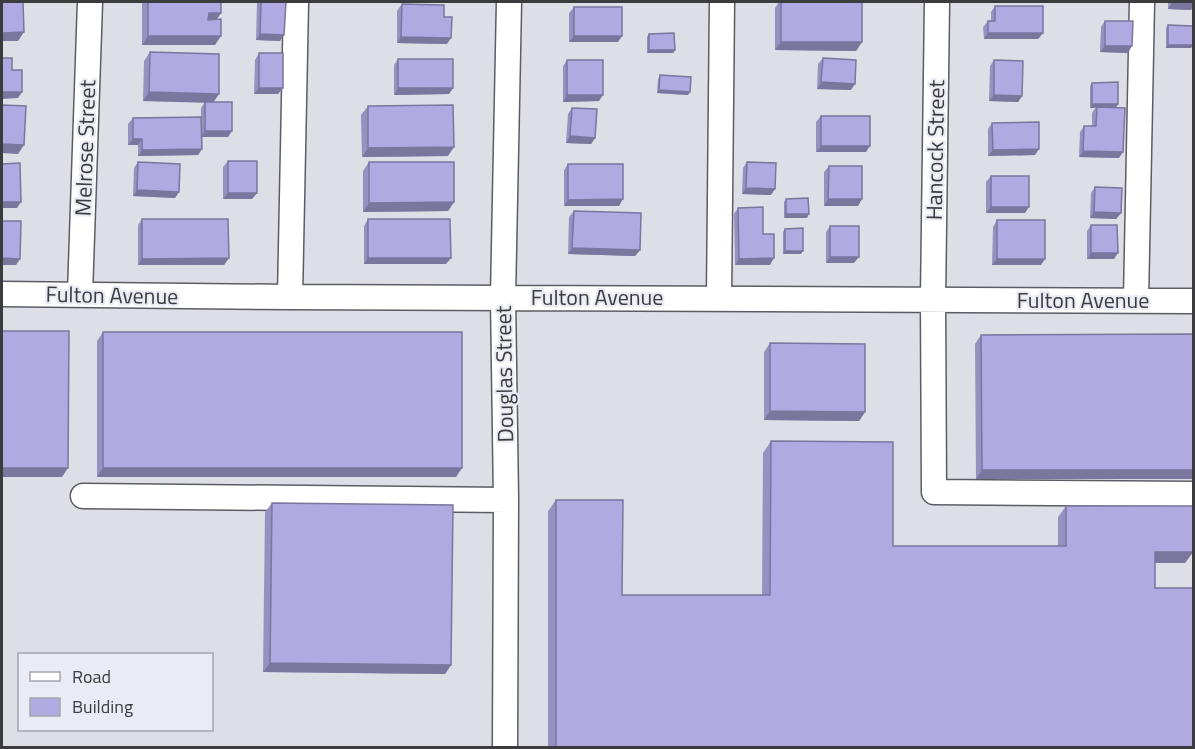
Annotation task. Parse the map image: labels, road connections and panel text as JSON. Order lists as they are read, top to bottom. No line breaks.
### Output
{"streets":{"street":["Melrose Street","Hancock Street","Fulton Avenue","Douglas Street"]},"crossings":[["Melrose Street","Fulton Avenue"],["Hancock Street","Fulton Avenue"],["Fulton Avenue","Douglas Street"]],"legend":["Road","Building"]}
